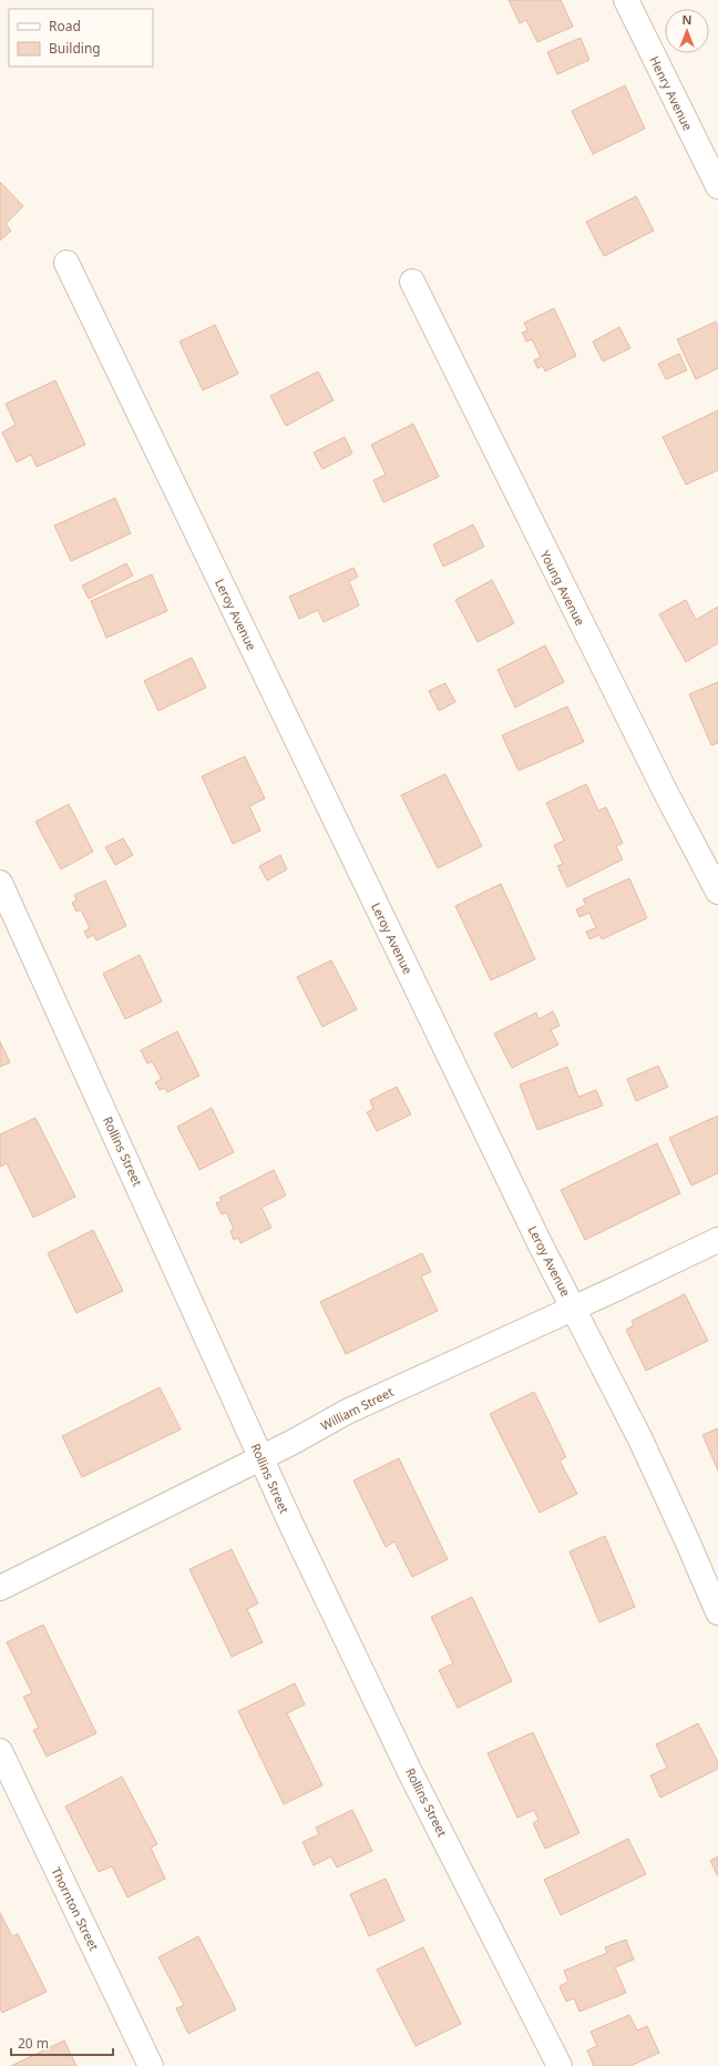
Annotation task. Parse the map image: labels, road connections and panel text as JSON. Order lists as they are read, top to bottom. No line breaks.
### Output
{"streets":{"street":["Henry Avenue","Young Avenue","Leroy Avenue","Rollins Street","William Street","Thornton Street"]},"crossings":[["Leroy Avenue","William Street"],["Rollins Street","William Street"]],"legend":["Road","Building"],"scale_bar":"20 m","north":"top"}
